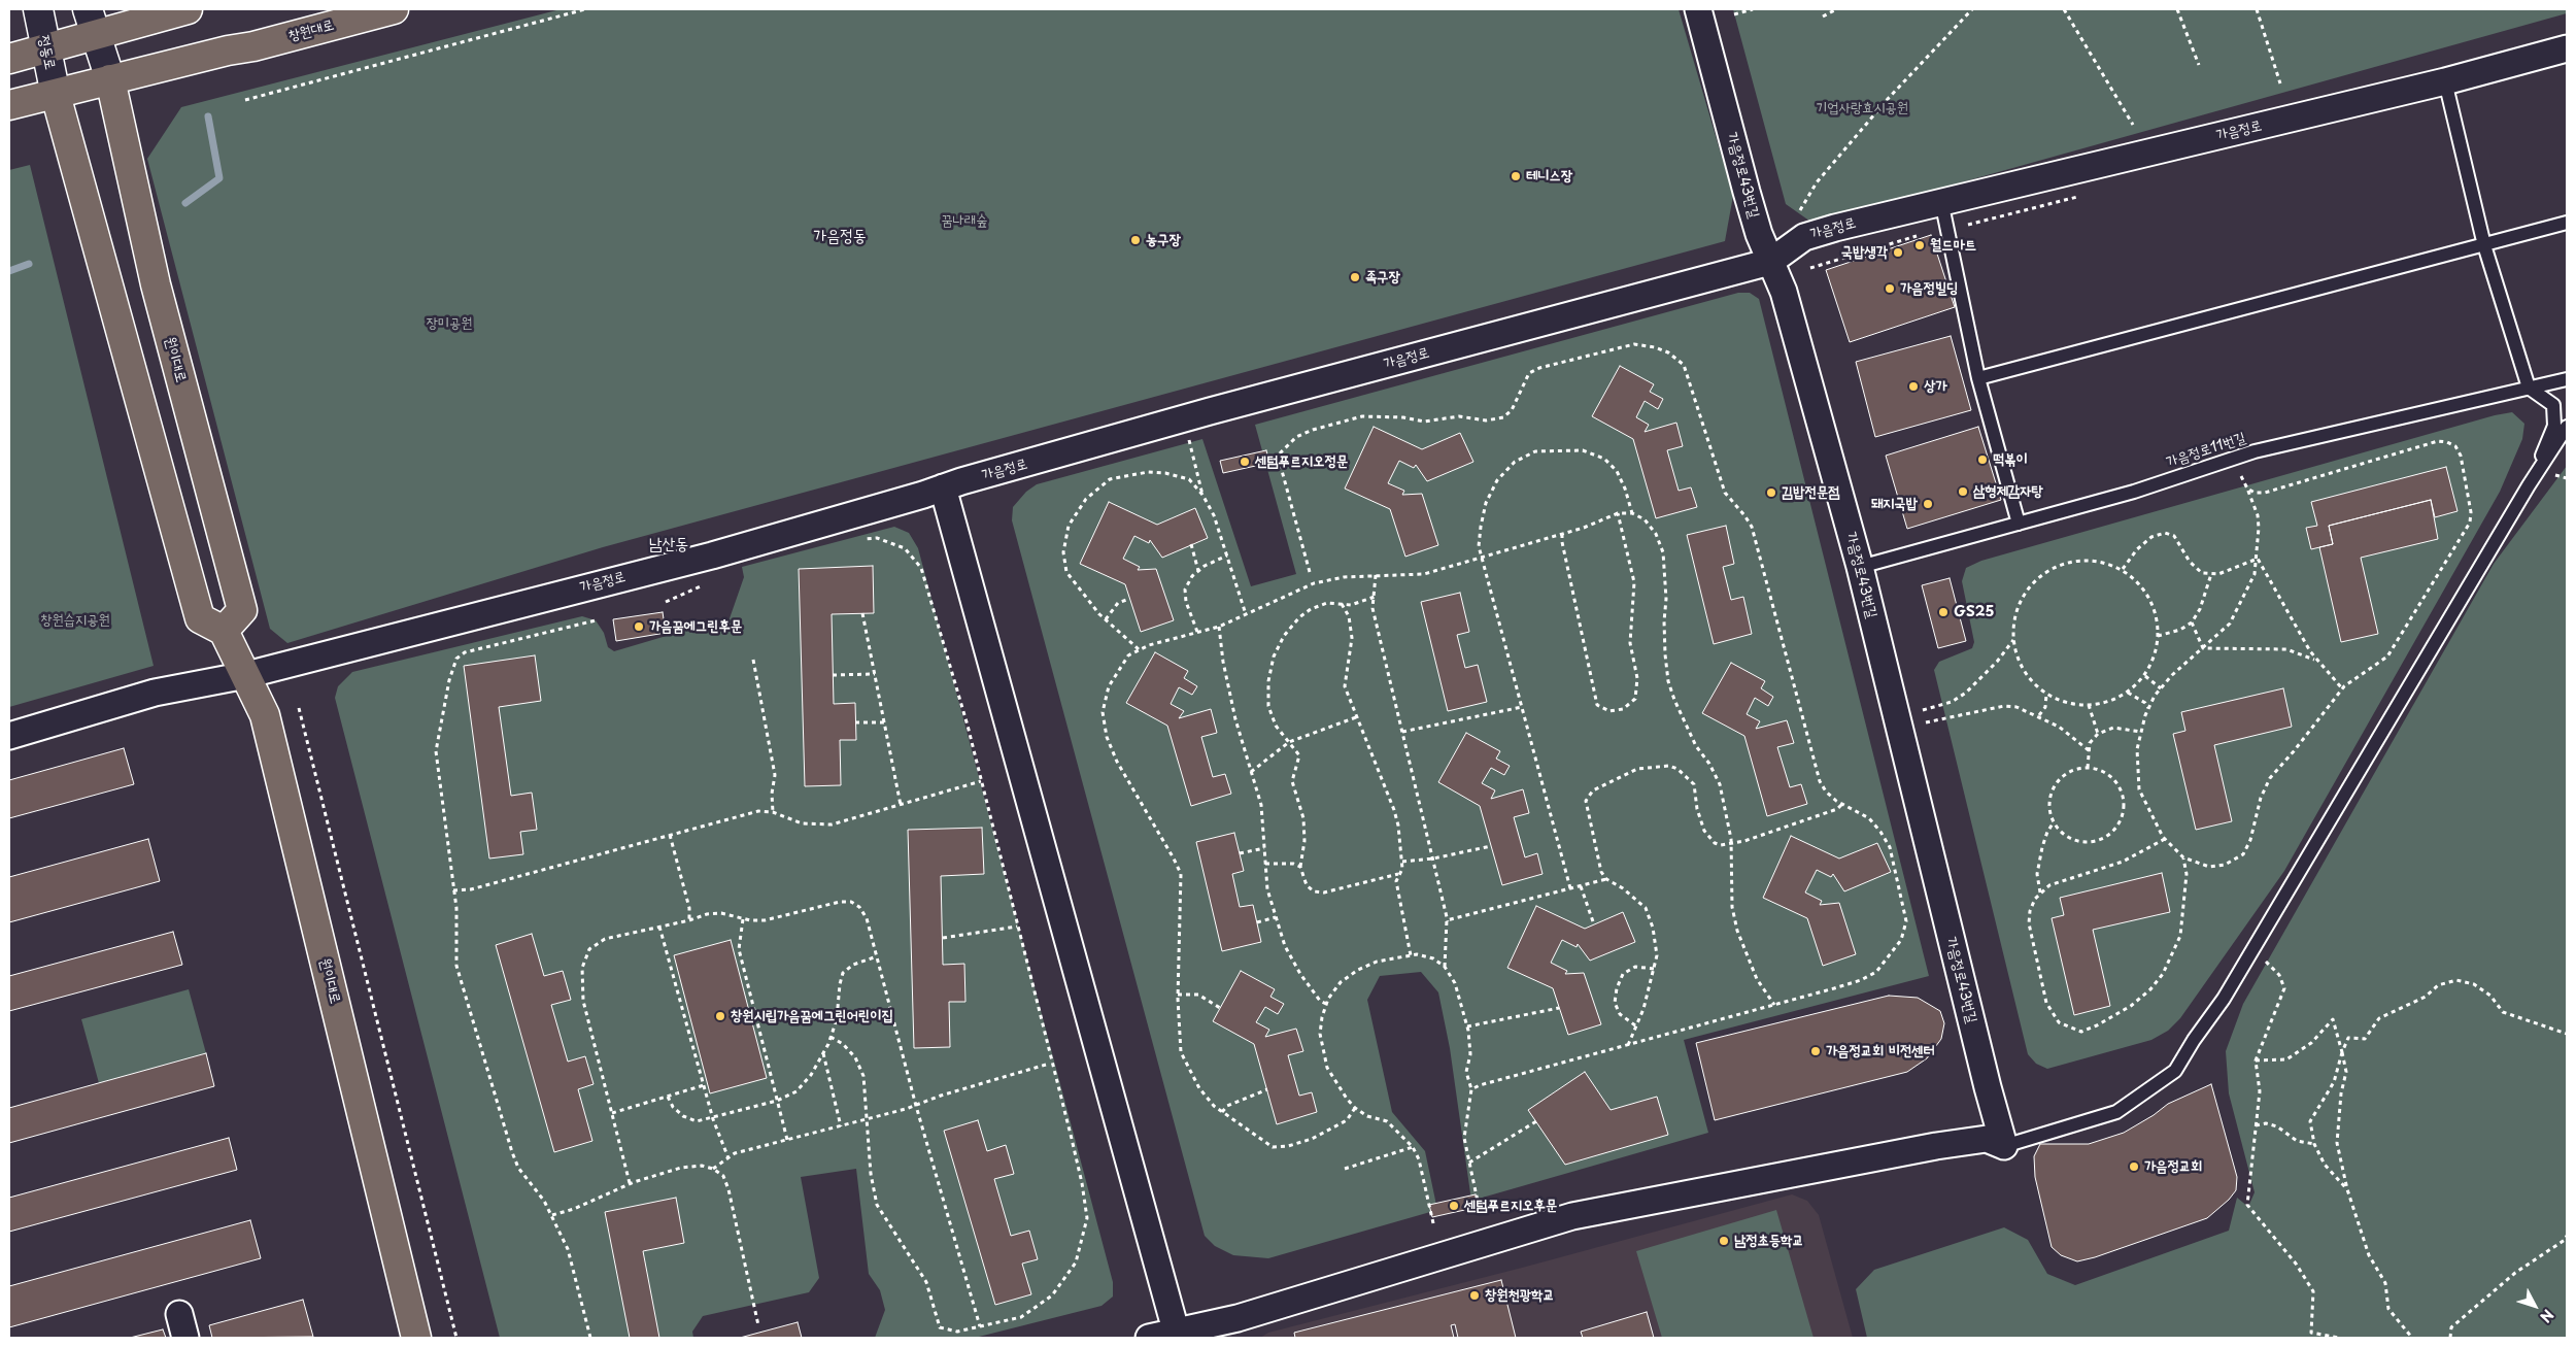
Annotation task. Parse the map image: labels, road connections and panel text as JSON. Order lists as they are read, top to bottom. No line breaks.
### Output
{"streets":{"main road":["창원대로","정동로","원이대로"],"street":["가음정로","가음정로43번길"],"lane":["가음정로11번길"]},"crossings":[["창원대로","원이대로"],["가음정로","가음정로43번길"],["가음정로","원이대로"],["가음정로43번길","가음정로11번길"]],"districts":["가음정동","남산동"],"parks":["기업사랑효시공원","꿈나래숲","장미공원","창원습지공원"],"places":["테니스장","농구장","월드마트","국밥생각","족구장","가음정빌딩","상가","떡볶이","센텀푸르지오정문","삼형제감자탕","김밥전문점","돼지국밥","GS25","가음꿈에그린후문","창원시립가음꿈에그린어린이집","가음정교회 비전센터","가음정교회","센텀푸르지오후문","남정초등학교","창원천광학교"],"north":"bottom right"}
